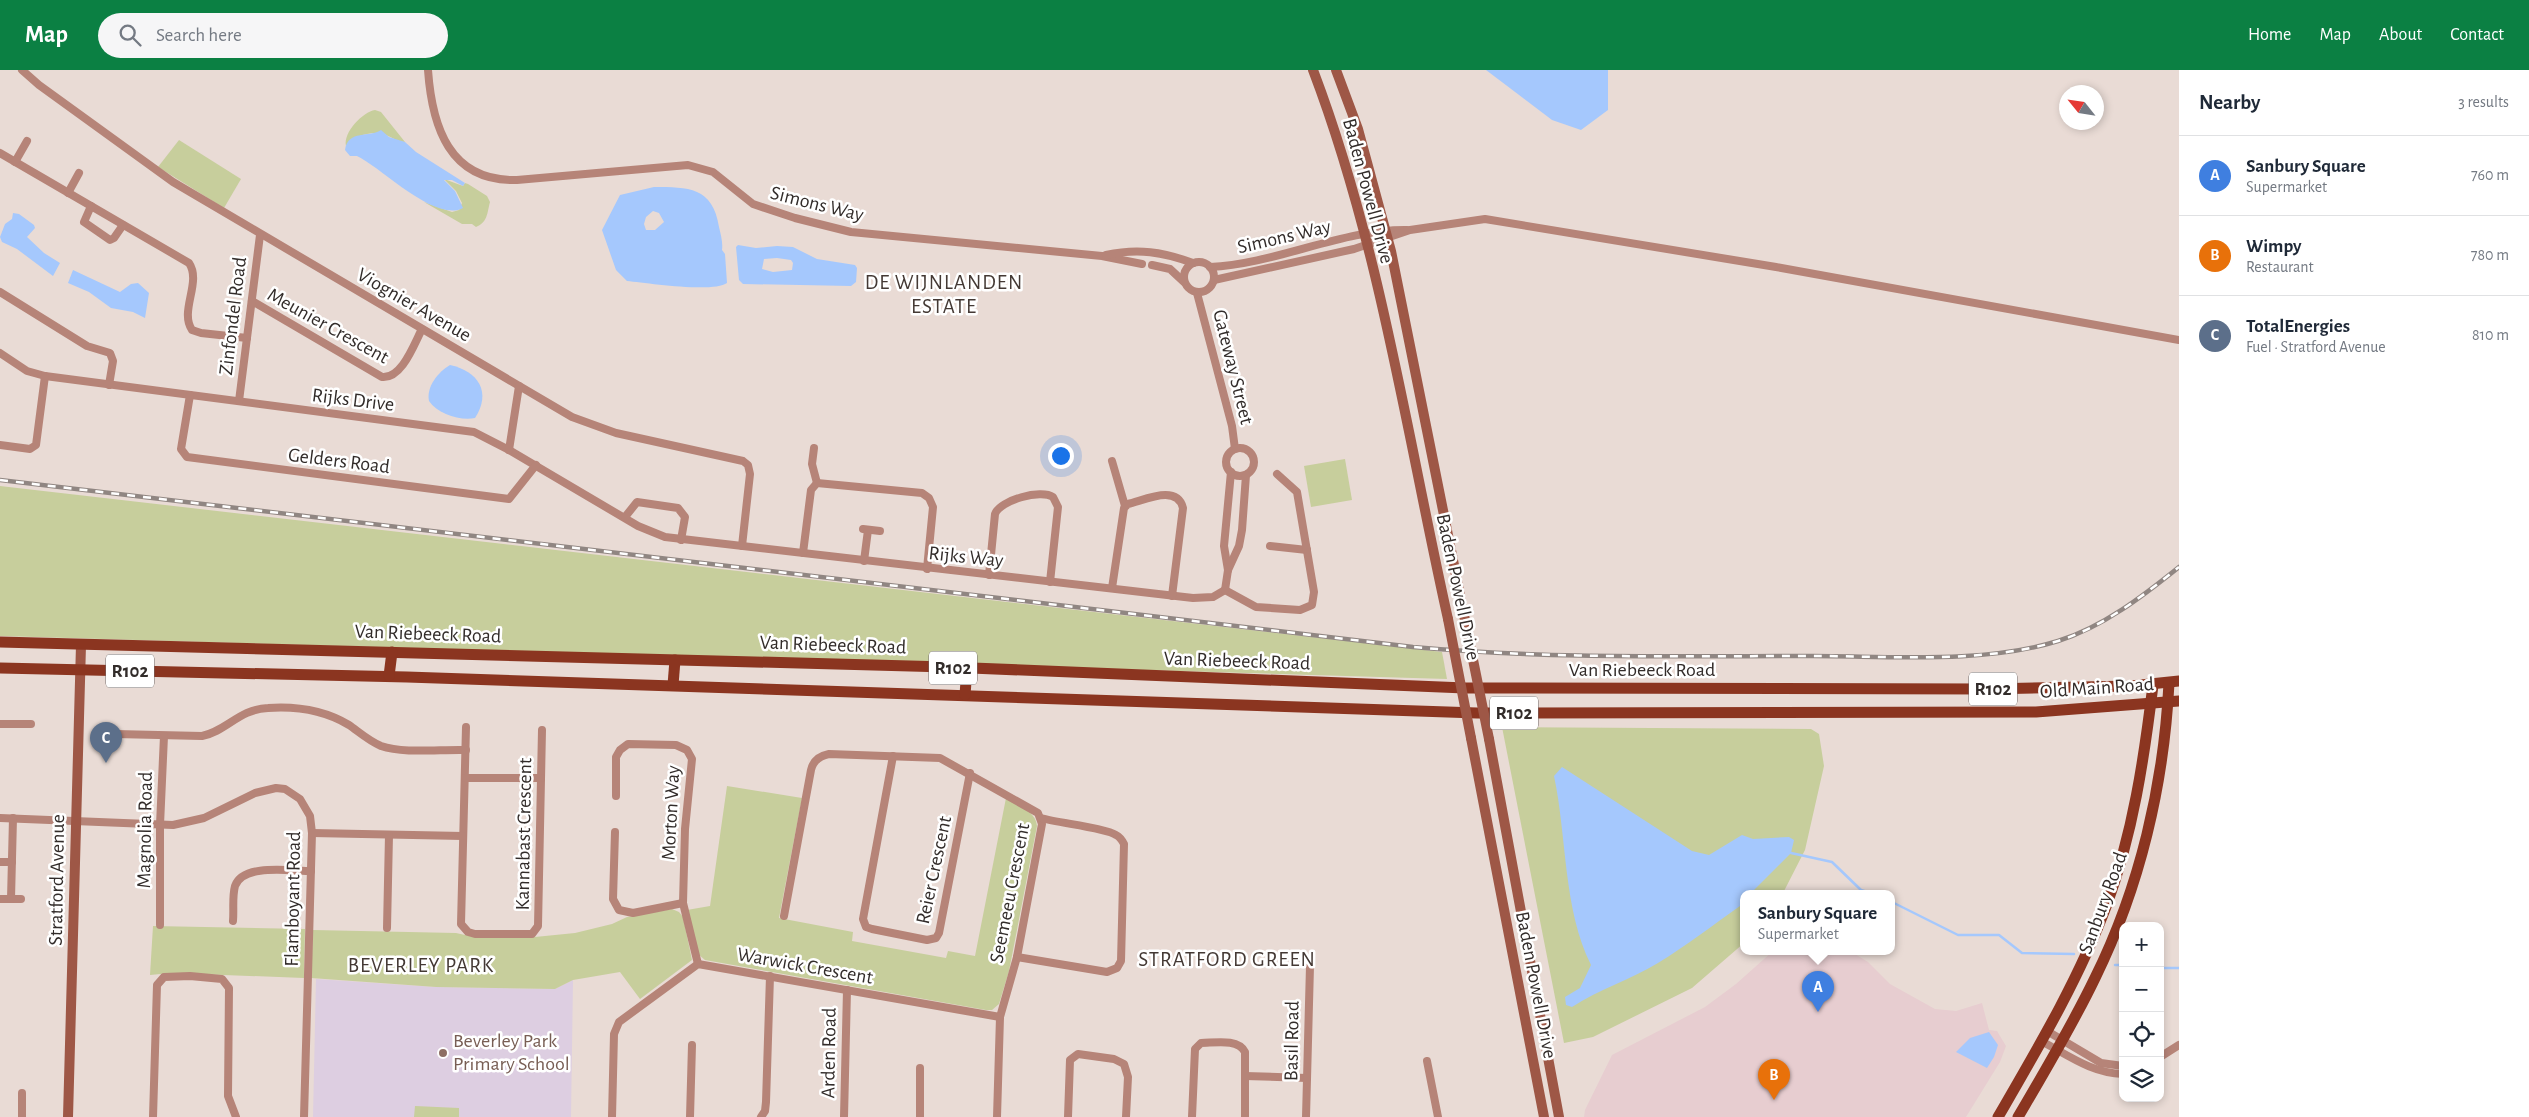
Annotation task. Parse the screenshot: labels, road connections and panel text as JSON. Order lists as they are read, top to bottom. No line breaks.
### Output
{"streets":{"main road":["Baden Powell Drive","Van Riebeeck Road","R102","Old Main Road","Stratford Avenue","Sanbury Road"],"street":["Simons Way","Viognier Avenue","Zinfondel Road","Meunier Crescent","Gateway Street","Rijks Drive","Gelders Road","Rijks Way","Morton Way","Magnolia Road","Kannabast Crescent","Reier Crescent","Seemeeu Crescent","Flamboyant Road","Warwick Crescent","Basil Road","Arden Road"]},"crossings":[["Baden Powell Drive","Simons Way"],["Simons Way","Gateway Street"],["Viognier Avenue","Zinfondel Road"],["Viognier Avenue","Meunier Crescent"],["Viognier Avenue","Rijks Way"],["Zinfondel Road","Meunier Crescent"],["Zinfondel Road","Rijks Drive"],["Rijks Drive","Gelders Road"],["Rijks Drive","Rijks Way"],["Van Riebeeck Road","Old Main Road"],["Van Riebeeck Road","Stratford Avenue"],["R102","Old Main Road"],["R102","Stratford Avenue"],["Old Main Road","Sanbury Road"],["Morton Way","Warwick Crescent"],["Magnolia Road","Flamboyant Road"],["Reier Crescent","Seemeeu Crescent"],["Stratford Avenue","Flamboyant Road"],["Seemeeu Crescent","Warwick Crescent"],["Warwick Crescent","Arden Road"]],"districts":["DE WIJNLANDEN ESTATE","STRATFORD GREEN","BEVERLEY PARK"],"places":["Beverley Park Primary School"],"north":"top left","page":{"header":"Map","search":"Search here","nav":["Home","Map","About","Contact"],"heading":["Nearby","3 results"],"list":[{"mark":"A","name":"Sanbury Square","note":"Supermarket","value":"760 m"},{"mark":"B","name":"Wimpy","note":"Restaurant","value":"780 m"},{"mark":"C","name":"TotalEnergies","note":"Fuel · Stratford Avenue","value":"810 m"}],"pins":["C","A","B"],"popup":["Sanbury Square","Supermarket"],"map_buttons":["+","−"]}}
